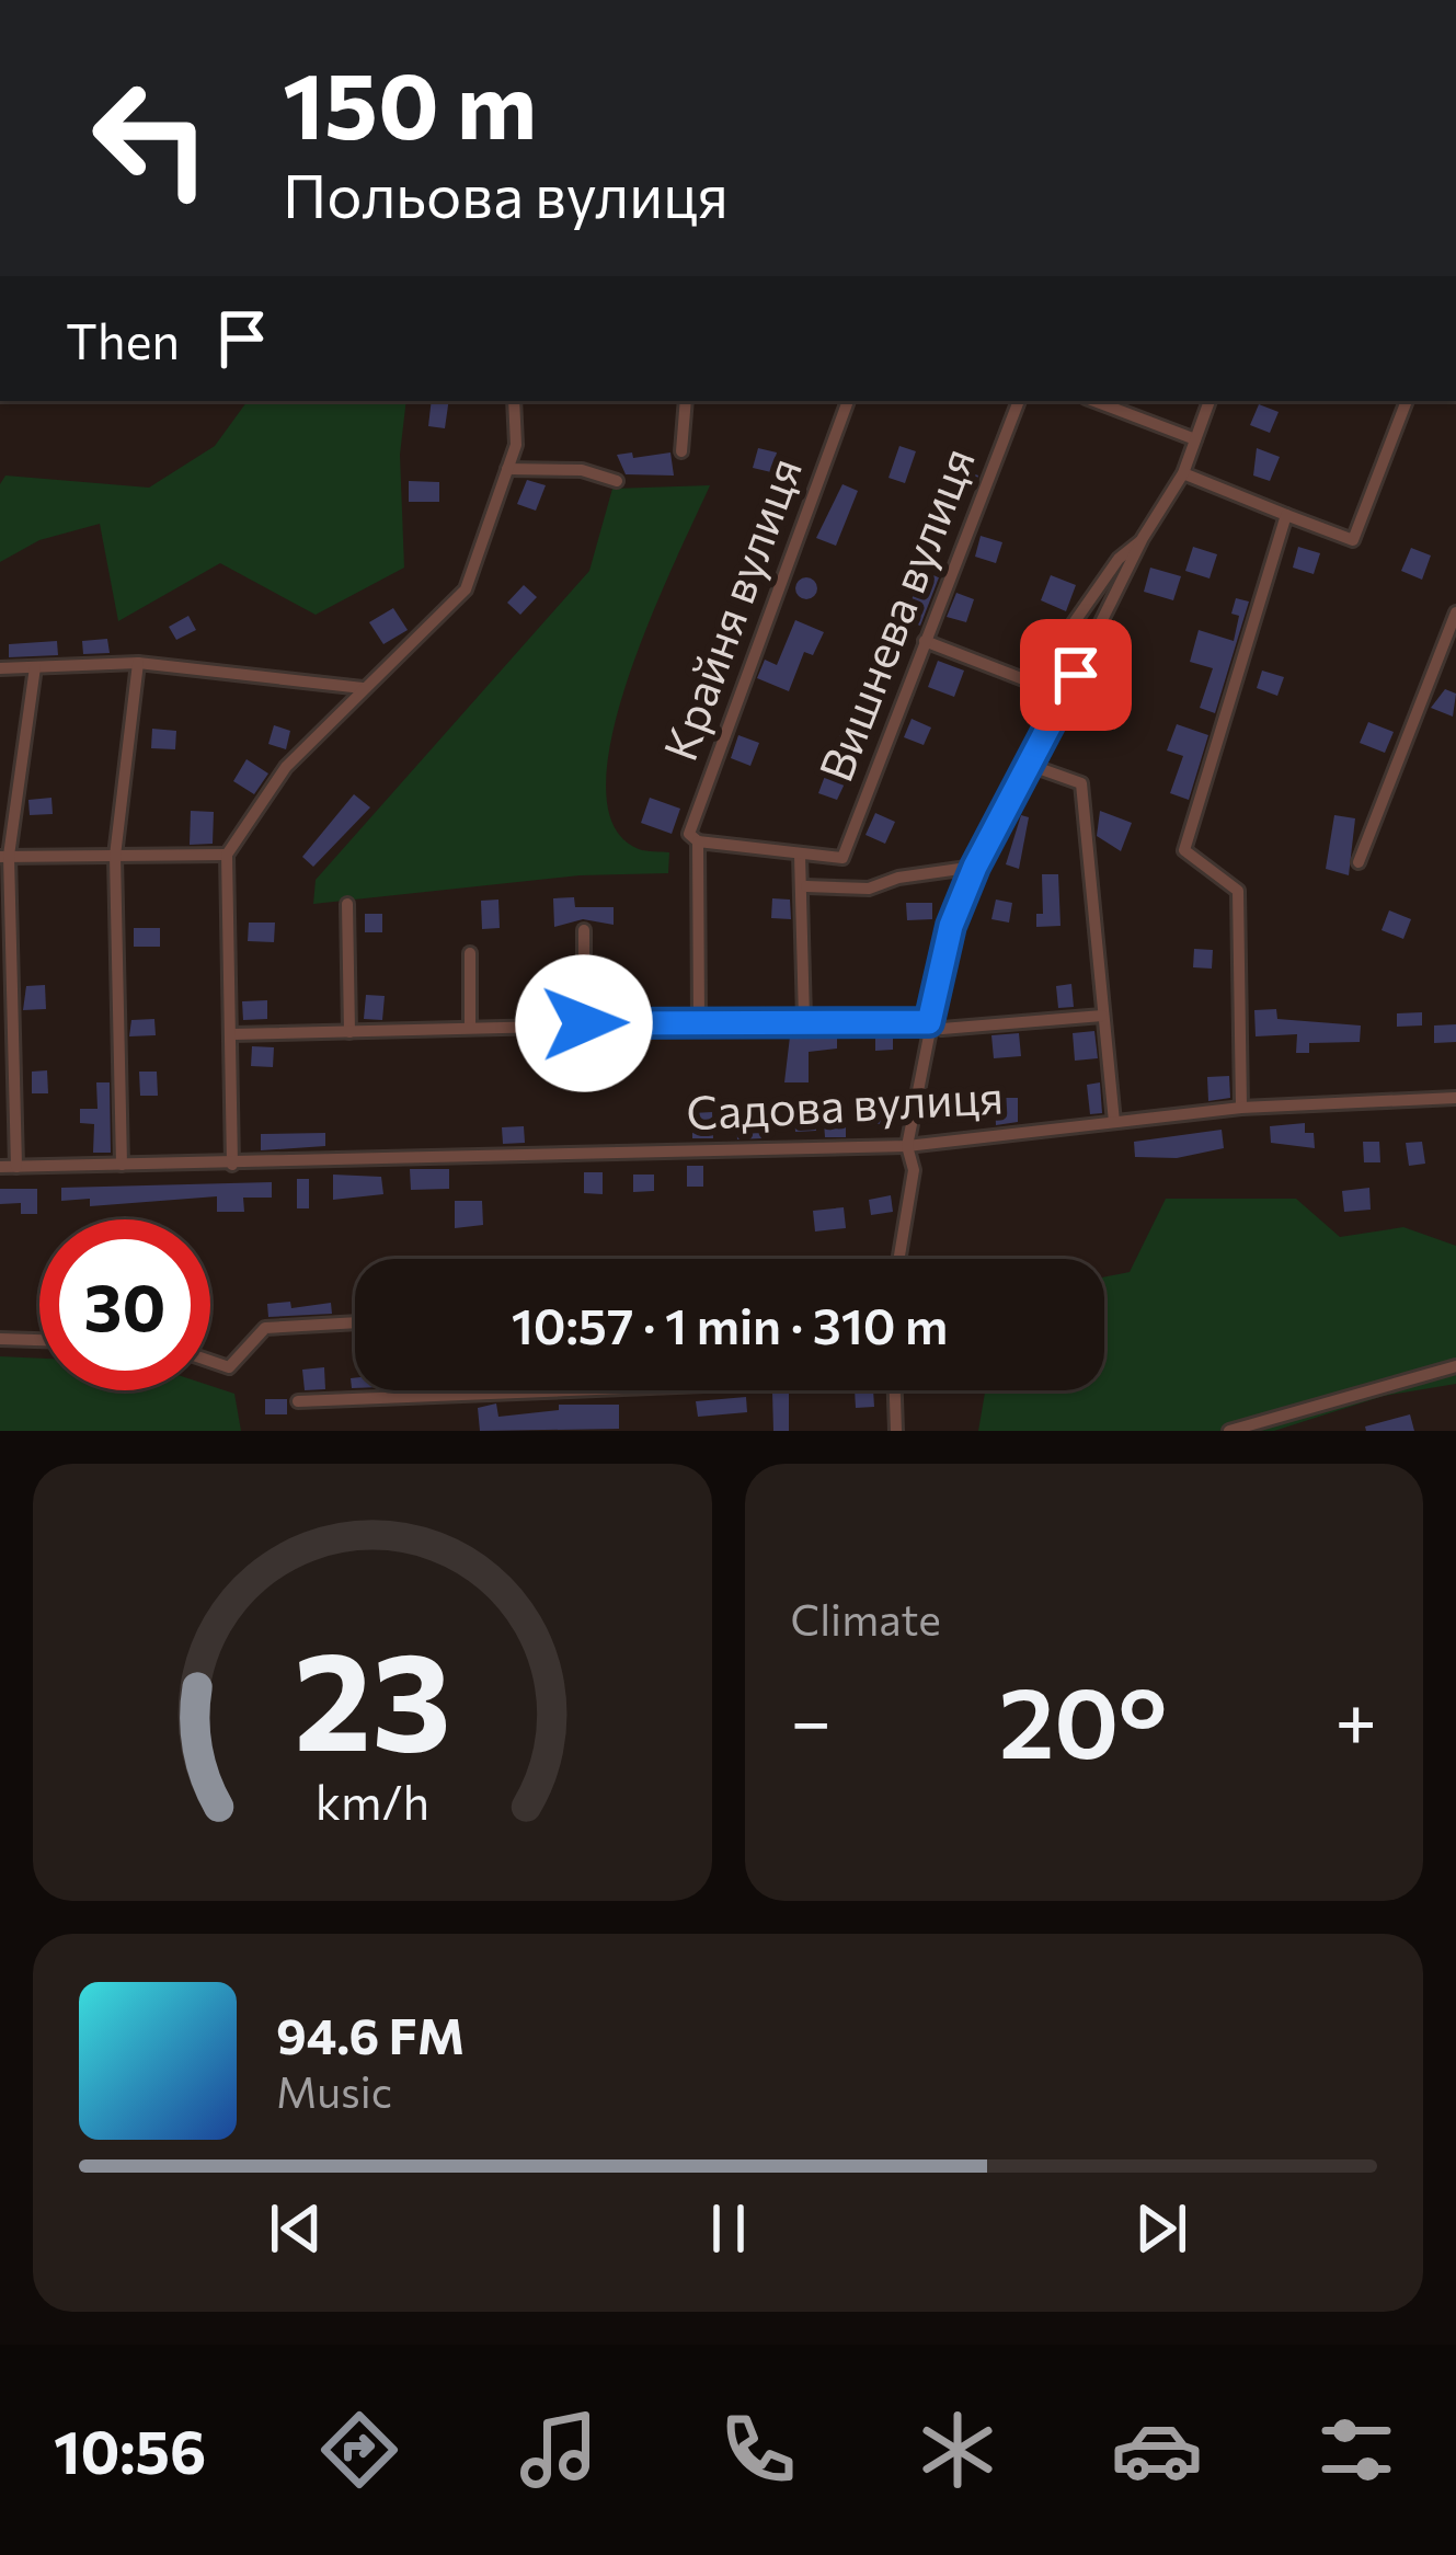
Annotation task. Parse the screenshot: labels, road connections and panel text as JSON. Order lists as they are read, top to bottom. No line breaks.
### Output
{"streets":{"street":["Крайня вулиця","Вишнева вулиця","Садова вулиця"]},"page":{"turn":["150 m","Польова вулиця"],"then":"Then","limit":"30","trip":"10:57 · 1 min · 310 m","tile":"Climate","heat":["−","20°","+"],"song":["94.6 FM","Music"],"tabs":"10:56","gauge":["23","km/h"]}}
